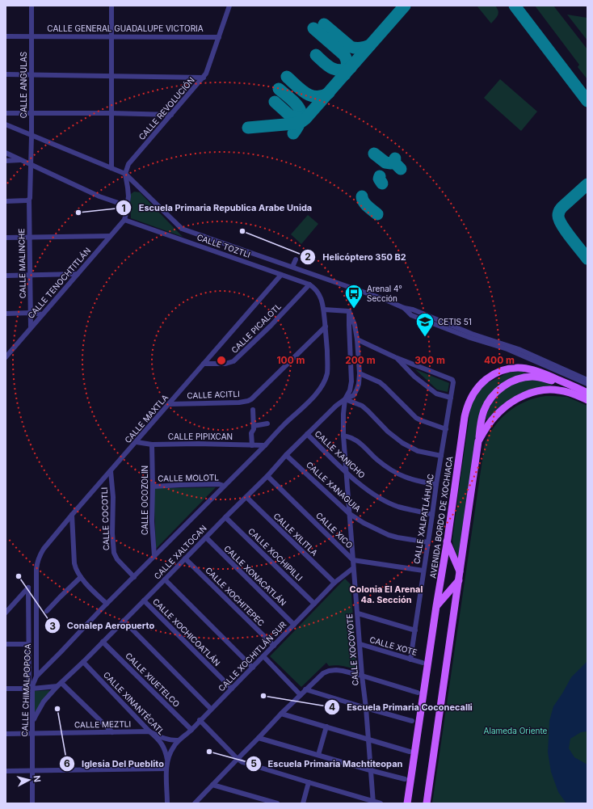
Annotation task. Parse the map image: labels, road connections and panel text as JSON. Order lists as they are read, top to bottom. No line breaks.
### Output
{"streets":{"main road":["AVENIDA BORDO DE XOCHIACA"],"street":["CALLE GENERAL GUADALUPE VICTORIA","CALLE ANGULAS","CALLE REVOLUCIÓN","CALLE TOZTLI","CALLE MALINCHE","CALLE TENOCHTITLÁN","CALLE PICALOTL","CALLE ACITLI","CALLE MAXTLA","CALLE PIPIXCAN","CALLE XANICHO","CALLE MOLOTL","CALLE XANAGUIA","CALLE OCOZOLIN","CALLE COCOTLI","CALLE XALPATLÁHUAC","CALLE XICO","CALLE XILITLA","CALLE XALTOCAN","CALLE XOCHIPILLI","CALLE XONACATLÁN","CALLE XOCHITEPEC","CALLE XOCHICOATLÁN","CALLE XOTE","CALLE XOCOYOTE","CALLE XOCHITLÁN SUR","CALLE XIUETELCO","CALLE CHIMALPOPOCA","CALLE XINANTÉCATL","CALLE MEZTLI"]},"crossings":[["CALLE GENERAL GUADALUPE VICTORIA","CALLE ANGULAS"],["CALLE GENERAL GUADALUPE VICTORIA","CALLE REVOLUCIÓN"],["CALLE ANGULAS","CALLE MALINCHE"],["CALLE TOZTLI","CALLE TENOCHTITLÁN"],["CALLE TOZTLI","CALLE PICALOTL"],["CALLE TOZTLI","CALLE MAXTLA"],["CALLE MALINCHE","CALLE TENOCHTITLÁN"],["CALLE PICALOTL","CALLE MAXTLA"],["CALLE ACITLI","CALLE MAXTLA"],["CALLE ACITLI","CALLE XALTOCAN"],["CALLE MAXTLA","CALLE PIPIXCAN"],["CALLE MAXTLA","CALLE COCOTLI"],["CALLE MAXTLA","CALLE CHIMALPOPOCA"],["CALLE PIPIXCAN","CALLE OCOZOLIN"],["CALLE PIPIXCAN","CALLE XALTOCAN"],["CALLE XANICHO","CALLE XALPATLÁHUAC"],["CALLE XANICHO","CALLE XALTOCAN"],["CALLE XANICHO","CALLE XOCOYOTE"],["CALLE MOLOTL","CALLE OCOZOLIN"],["CALLE MOLOTL","CALLE XALTOCAN"],["CALLE XANAGUIA","CALLE XALPATLÁHUAC"],["CALLE XANAGUIA","CALLE XALTOCAN"],["CALLE XANAGUIA","CALLE XOCOYOTE"],["CALLE OCOZOLIN","CALLE XALTOCAN"],["CALLE COCOTLI","CALLE XALTOCAN"],["CALLE XALPATLÁHUAC","CALLE XICO"],["CALLE XALPATLÁHUAC","CALLE XOTE"],["CALLE XICO","CALLE XALTOCAN"],["CALLE XICO","CALLE XOCOYOTE"],["CALLE XILITLA","CALLE XALTOCAN"],["CALLE XILITLA","CALLE XOCHITLÁN SUR"],["CALLE XALTOCAN","CALLE XOCHIPILLI"],["CALLE XALTOCAN","CALLE XONACATLÁN"],["CALLE XALTOCAN","CALLE XOCHITEPEC"],["CALLE XALTOCAN","CALLE XOCHICOATLÁN"],["CALLE XALTOCAN","CALLE XOCOYOTE"],["CALLE XALTOCAN","CALLE XIUETELCO"],["CALLE XALTOCAN","CALLE CHIMALPOPOCA"],["CALLE XALTOCAN","CALLE XINANTÉCATL"],["CALLE XOCHIPILLI","CALLE XOCHITLÁN SUR"],["CALLE XONACATLÁN","CALLE XOCHITLÁN SUR"],["CALLE XOCHITEPEC","CALLE XOCHITLÁN SUR"],["CALLE XOCHICOATLÁN","CALLE XOCHITLÁN SUR"],["CALLE XOTE","CALLE XOCOYOTE"],["CALLE XOCOYOTE","CALLE XOCHITLÁN SUR"],["CALLE XOCHITLÁN SUR","CALLE XIUETELCO"],["CALLE XOCHITLÁN SUR","CALLE XINANTÉCATL"],["CALLE XOCHITLÁN SUR","CALLE MEZTLI"],["CALLE CHIMALPOPOCA","CALLE MEZTLI"],["CALLE XINANTÉCATL","CALLE MEZTLI"]],"districts":["Colonia El Arenal 4a. Sección"],"parks":["Alameda Oriente"],"places":{"other":["Escuela Primaria Republica Arabe Unida","Helicóptero 350 B2","Conalep Aeropuerto","Escuela Primaria Coconecalli","Iglesia Del Pueblito","Escuela Primaria Machtiteopan"],"bus stop":["Arenal 4° Sección"],"school or university":["CETIS 51"]},"north":"right","rings":["100 m","200 m","300 m","400 m"]}
